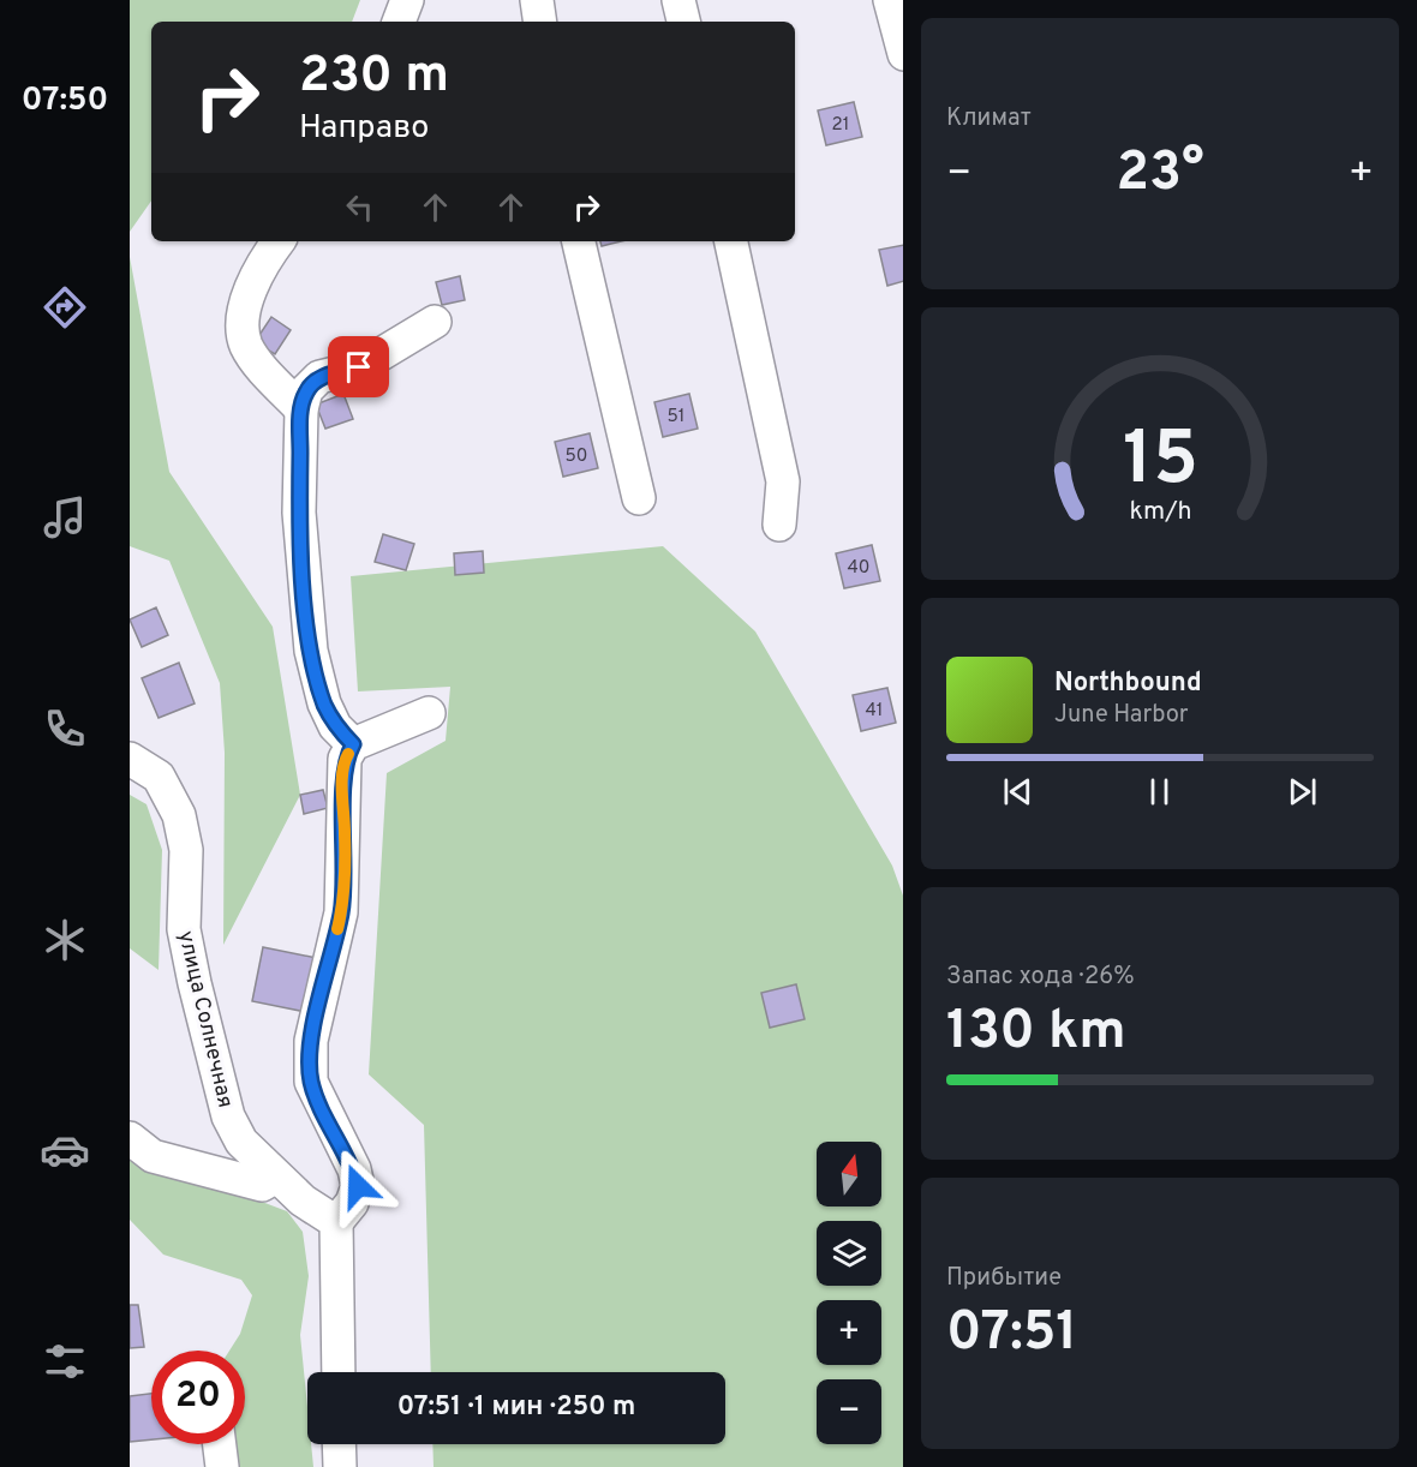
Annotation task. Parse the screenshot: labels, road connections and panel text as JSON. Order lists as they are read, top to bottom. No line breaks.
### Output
{"streets":{"street":["улица Солнечная"]},"house_numbers":["21","51","50","40","41"],"north":"top","page":{"tabs":"07:50","tile":["Климат",["Запас хода · 26%","130 km"],["Прибытие","07:51"]],"turn":["230 m","Направо"],"heat":["−","23°","+"],"song":["Northbound","June Harbor"],"map_buttons":["+","−"],"limit":"20","trip":"07:51 · 1 мин · 250 m","gauge":["15","km/h"]}}
